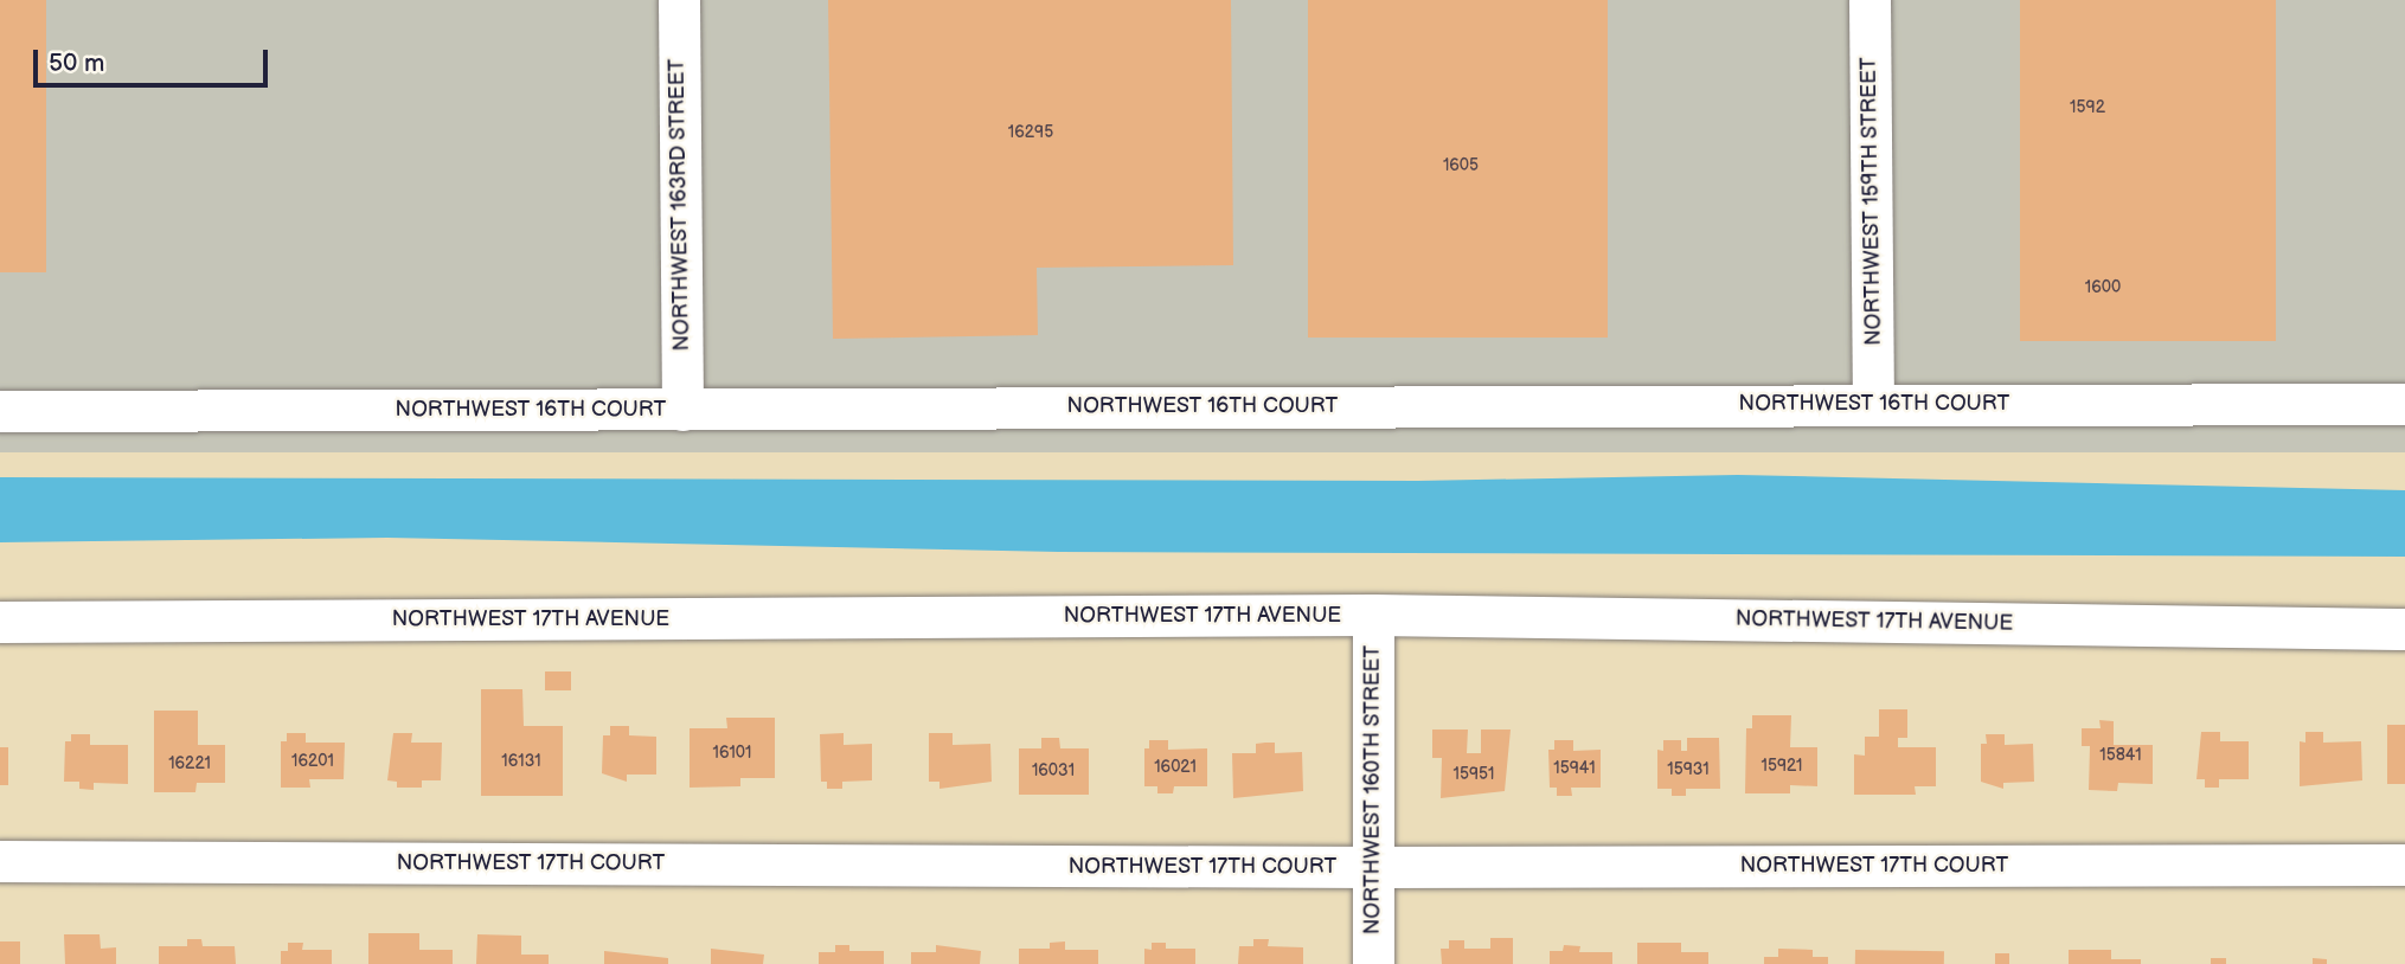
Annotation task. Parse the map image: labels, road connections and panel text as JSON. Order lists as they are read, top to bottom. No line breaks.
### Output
{"streets":{"street":["NORTHWEST 159TH STREET","NORTHWEST 163RD STREET","NORTHWEST 16TH COURT","NORTHWEST 17TH AVENUE","NORTHWEST 160TH STREET","NORTHWEST 17TH COURT"]},"crossings":[["NORTHWEST 159TH STREET","NORTHWEST 16TH COURT"],["NORTHWEST 163RD STREET","NORTHWEST 16TH COURT"],["NORTHWEST 17TH AVENUE","NORTHWEST 160TH STREET"],["NORTHWEST 160TH STREET","NORTHWEST 17TH COURT"]],"house_numbers":["1592","16295","1605","1600","16101","15841","16201","16131","16221","15921","16021","15941","15931","16031","15951"],"scale_bar":"50 m"}
